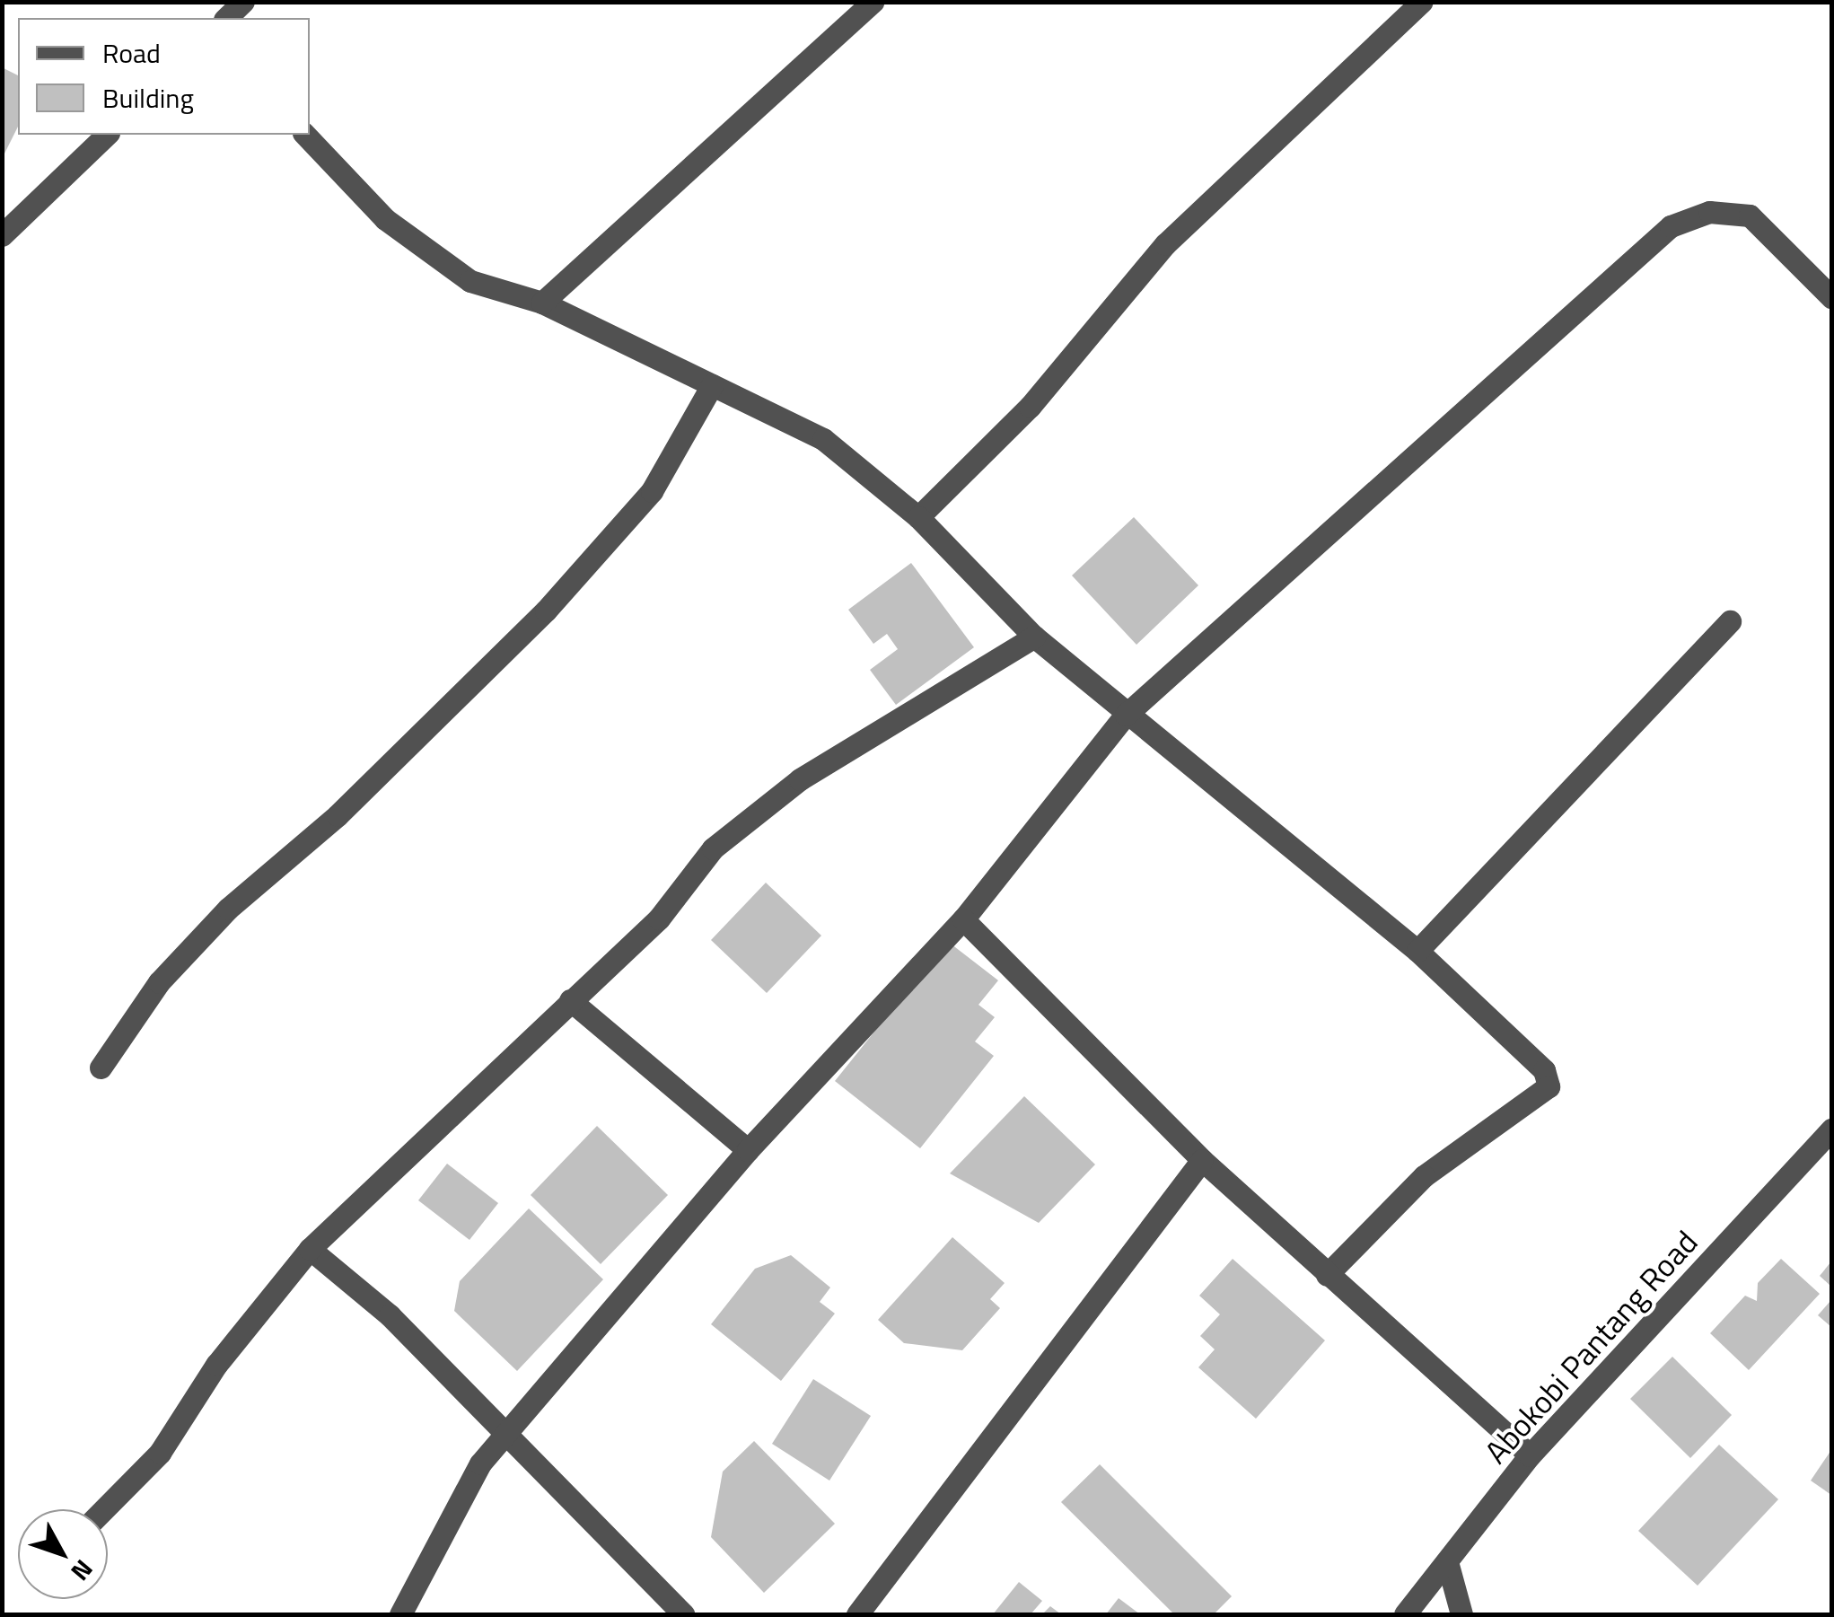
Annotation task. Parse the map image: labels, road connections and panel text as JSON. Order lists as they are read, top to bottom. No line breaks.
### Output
{"streets":{"street":["Abokobi Pantang Road"]},"legend":["Road","Building"],"north":"bottom right"}
